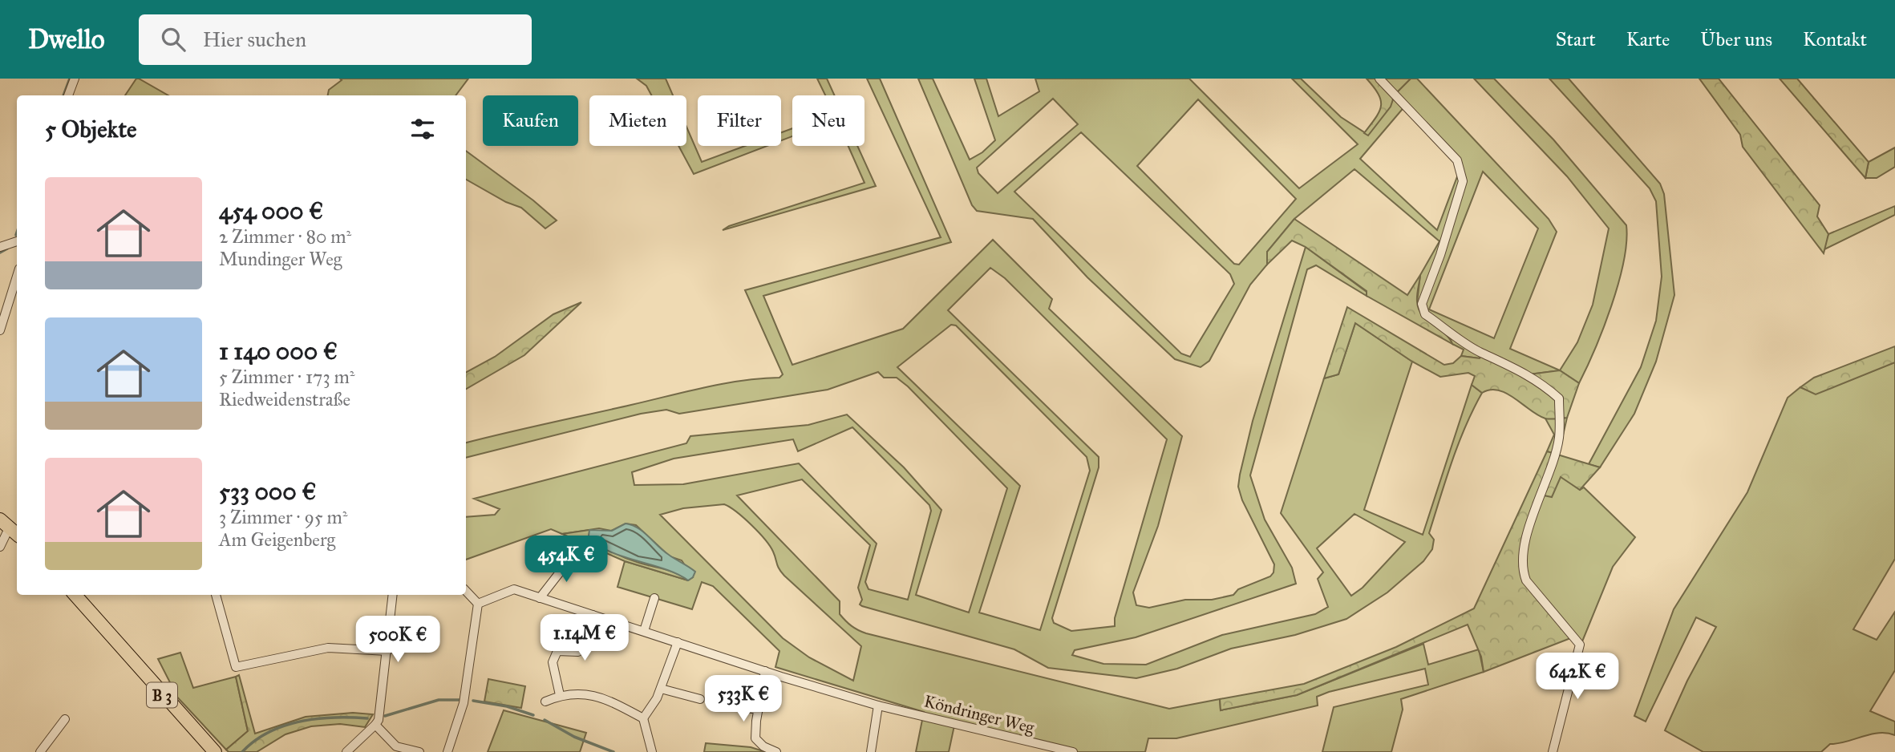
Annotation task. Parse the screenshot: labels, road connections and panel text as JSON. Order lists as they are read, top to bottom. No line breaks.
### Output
{"streets":{"main road":["B 3"],"street":["Köndringer Weg"]},"page":{"header":"Dwello","search":"Hier suchen","nav":["Start","Karte","Über uns","Kontakt"],"chip":["Kaufen","Mieten","Filter","Neu"],"heading":"5 Objekte","list":[{"name":"454 000 €","note":"2 Zimmer · 80 m² · Mundinger Weg"},{"name":"1 140 000 €","note":"5 Zimmer · 173 m² · Riedweidenstraße"},{"name":"533 000 €","note":"3 Zimmer · 95 m² · Am Geigenberg"}],"price":["454K €","1.14M €","500K €","642K €","533K €"]}}
